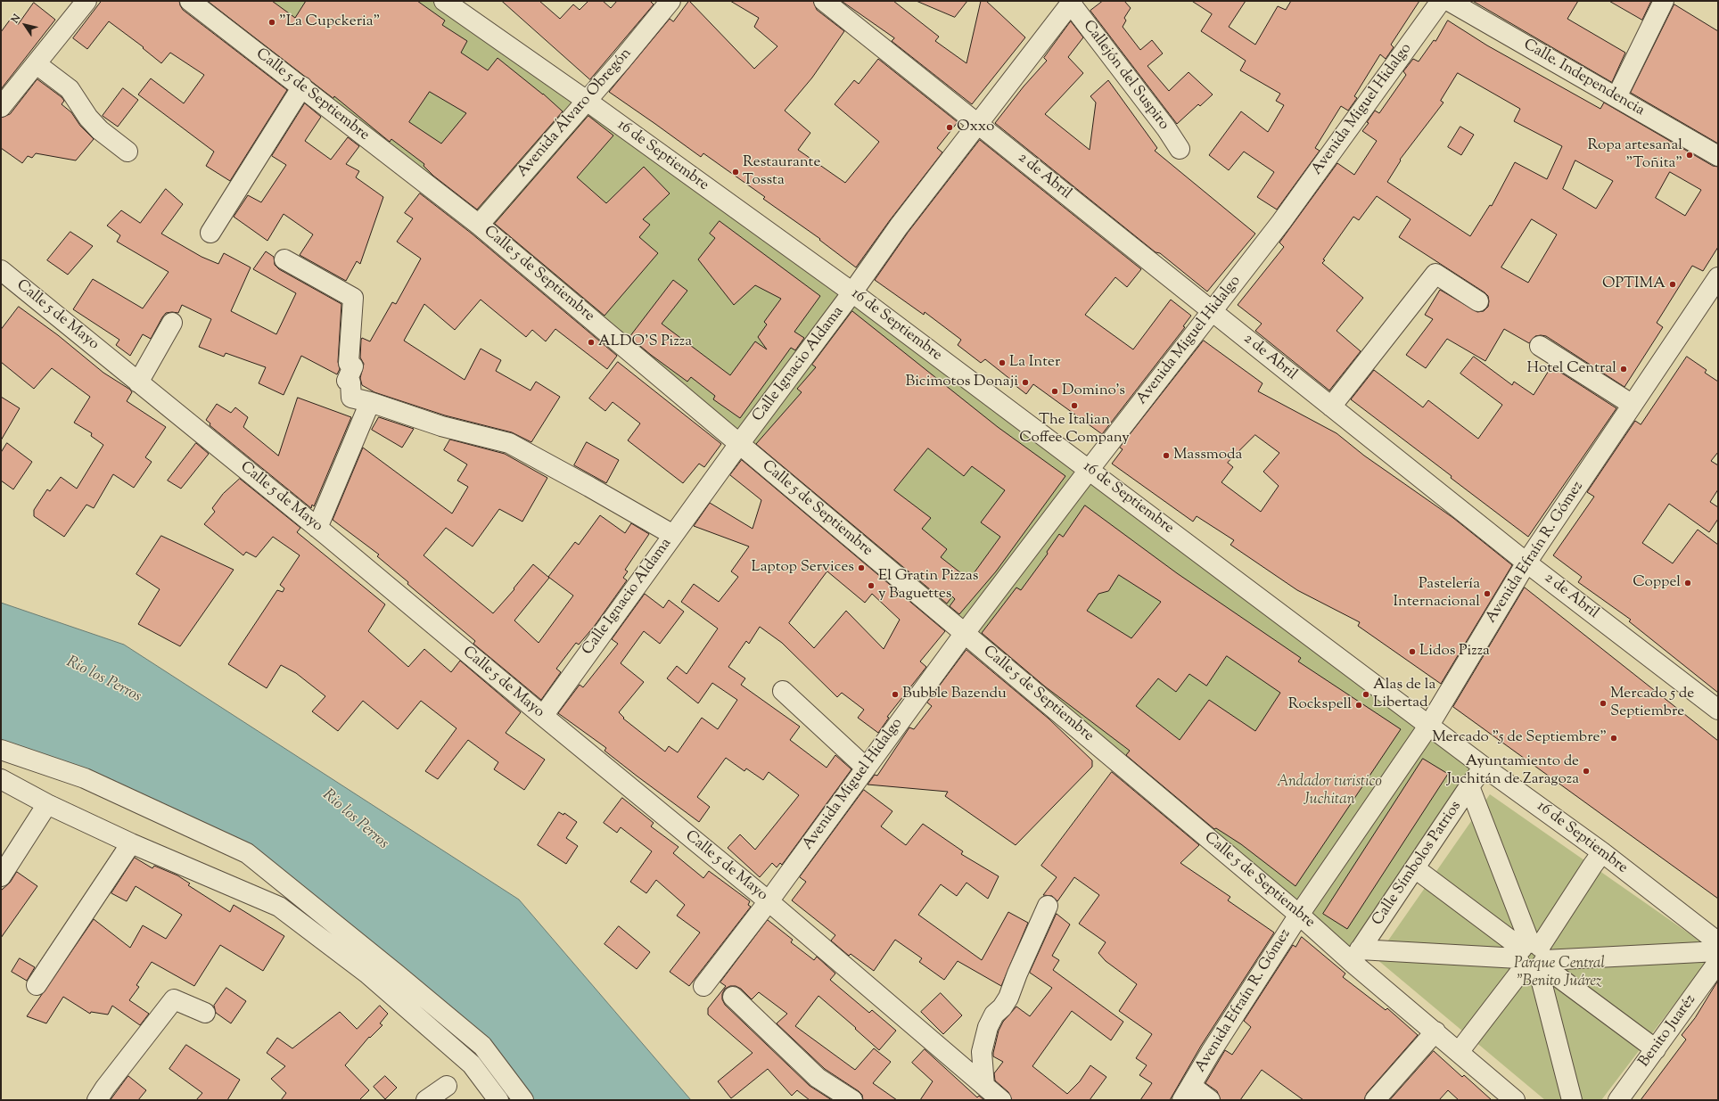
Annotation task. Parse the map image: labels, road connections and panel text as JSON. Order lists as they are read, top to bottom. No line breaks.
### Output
{"streets":{"street":["Callejón del Suspiro","Calle. Independencia","Calle 5 de Septiembre","Avenida Miguel Hidalgo","Avenida Álvaro Obregón","16 de Septiembre","2 de Abril","Calle 5 de Mayo","Calle Ignacio Aldama","Avenida Efraín R. Gómez","Calle Símbolos Patrios","Benito Juaréz"]},"crossings":[["Callejón del Suspiro","Calle Ignacio Aldama"],["Calle 5 de Septiembre","Avenida Miguel Hidalgo"],["Calle 5 de Septiembre","Avenida Álvaro Obregón"],["Calle 5 de Septiembre","Calle Ignacio Aldama"],["Calle 5 de Septiembre","Avenida Efraín R. Gómez"],["Calle 5 de Septiembre","Calle Símbolos Patrios"],["Avenida Miguel Hidalgo","16 de Septiembre"],["Avenida Miguel Hidalgo","2 de Abril"],["Avenida Miguel Hidalgo","Calle 5 de Mayo"],["Avenida Álvaro Obregón","16 de Septiembre"],["16 de Septiembre","Calle Ignacio Aldama"],["16 de Septiembre","Avenida Efraín R. Gómez"],["16 de Septiembre","Calle Símbolos Patrios"],["2 de Abril","Calle Ignacio Aldama"],["2 de Abril","Avenida Efraín R. Gómez"],["Calle 5 de Mayo","Calle Ignacio Aldama"]],"water":["Rio los Perros"],"parks":["Andador turistico Juchitan","Parque Central \"Benito Juárez"],"places":["\"La Cupckeria\"","Oxxo","Ropa artesanal \"Toñita\"","Restaurante Tossta","OPTIMA","ALDO'S Pizza","La Inter","Hotel Central","Bicimotos Donaji","Domino's","The Italian Coffee Company","Massmoda","Laptop Services","Coppel","El Gratin Pizzas y Baguettes","Pastelería Internacional","Lidos Pizza","Bubble Bazendu","Alas de la Libertad","Mercado 5 de Septiembre","Rockspell","Mercado \"5 de Septiembre\"","Ayuntamiento de Juchitán de Zaragoza"],"north":"top left"}
